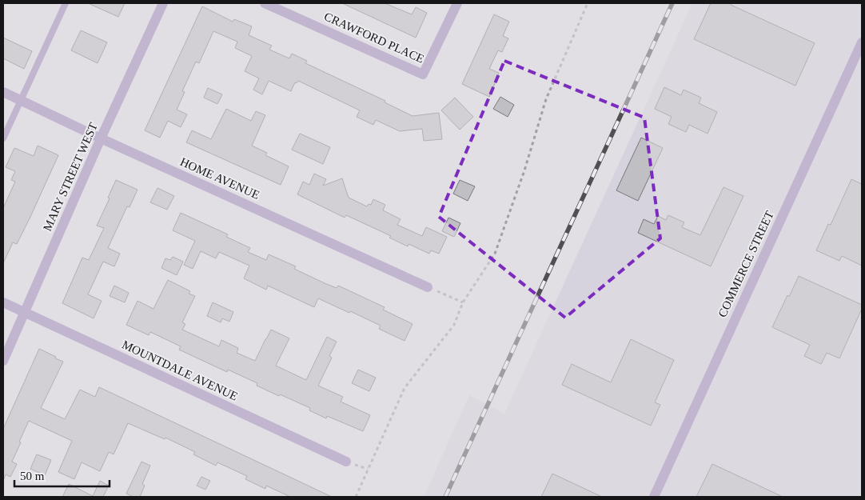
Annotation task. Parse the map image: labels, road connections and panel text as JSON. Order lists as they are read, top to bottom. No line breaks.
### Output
{"streets":{"street":["CRAWFORD PLACE","MARY STREET WEST","HOME AVENUE","COMMERCE STREET","MOUNTDALE AVENUE"]},"crossings":[["MARY STREET WEST","HOME AVENUE"],["MARY STREET WEST","MOUNTDALE AVENUE"]],"scale_bar":"50 m"}
